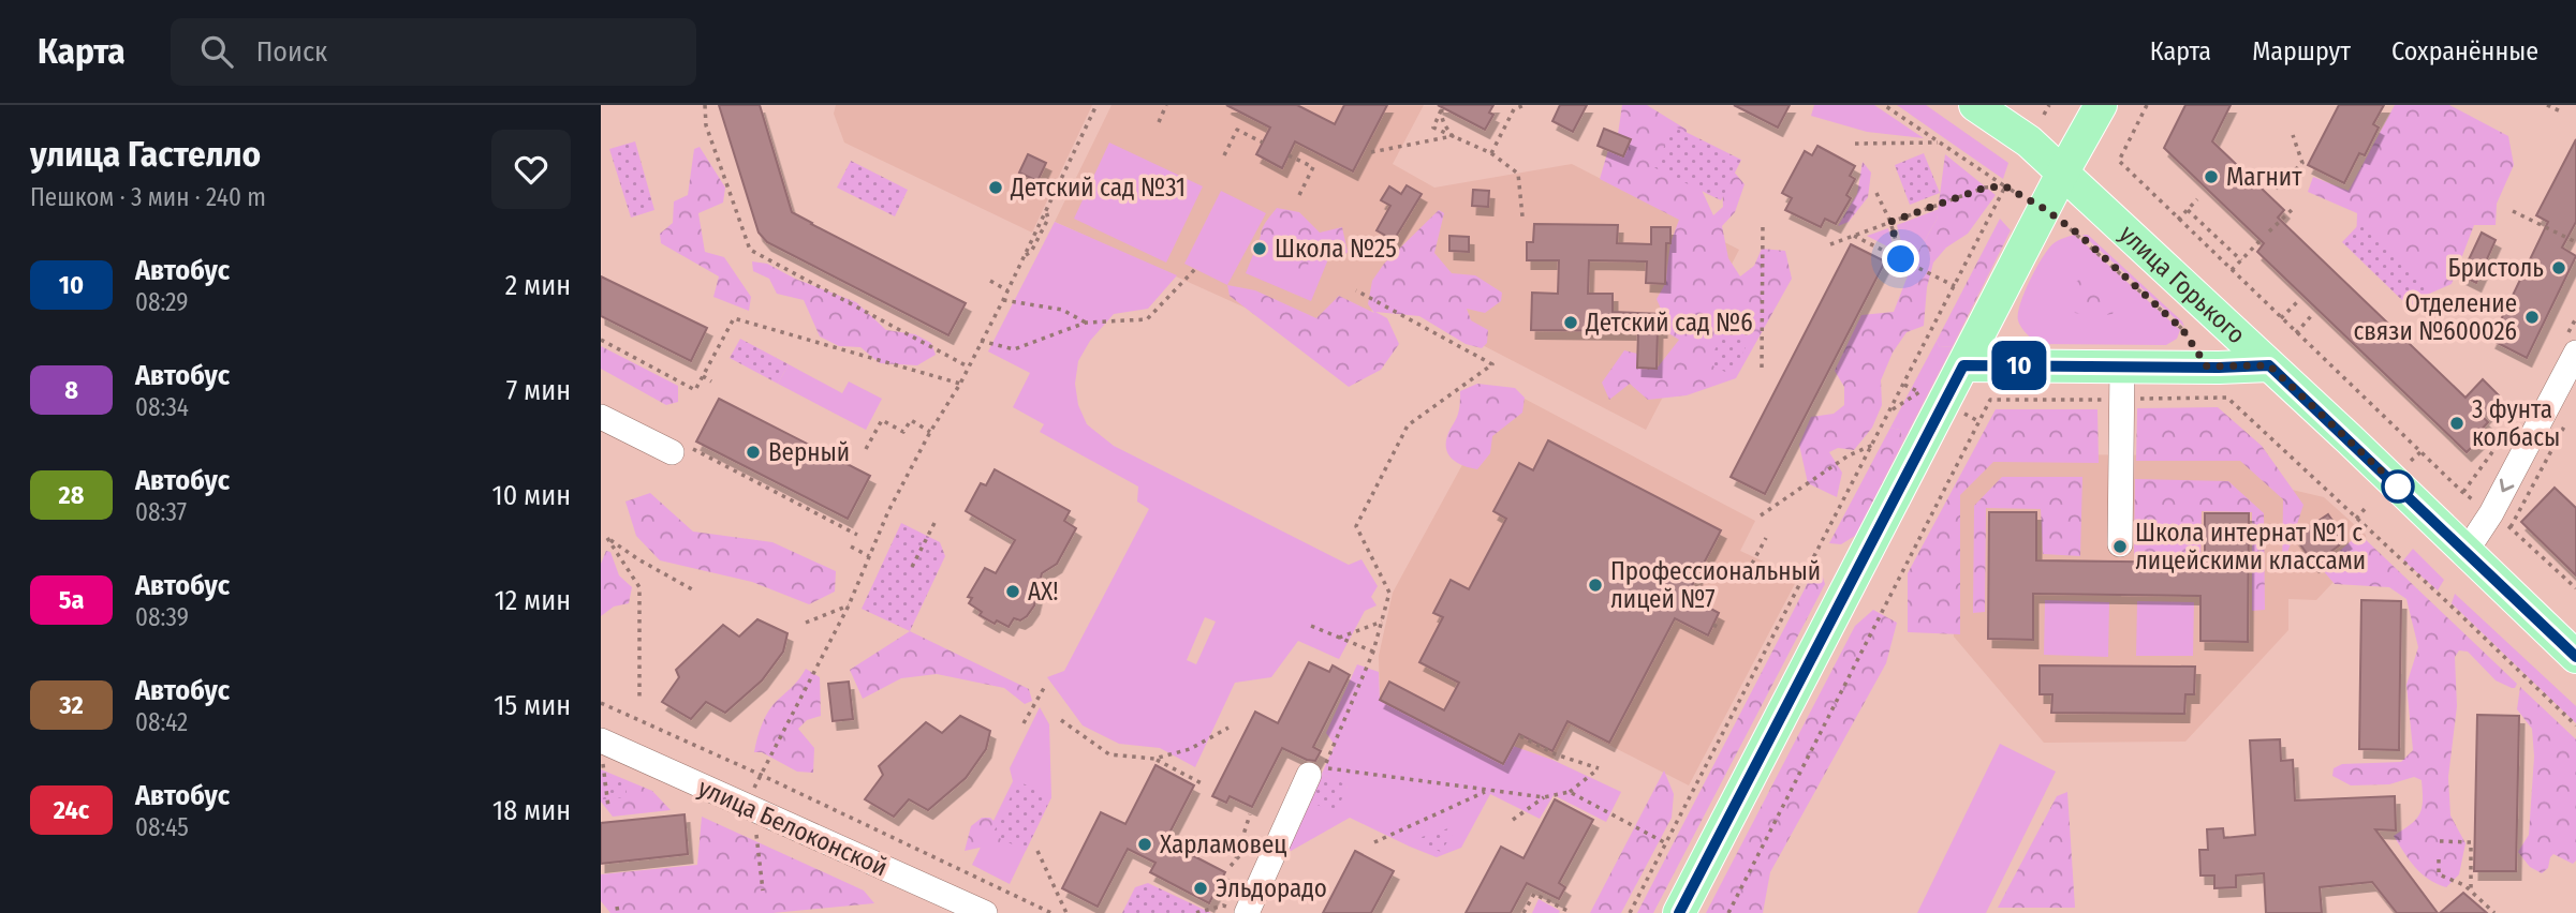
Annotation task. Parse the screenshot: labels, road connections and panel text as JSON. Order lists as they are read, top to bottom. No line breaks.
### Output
{"streets":{"main road":["улица Горького"],"street":["улица Белоконской"]},"places":["Магнит","Детский сад №31","Школа №25","Бристоль","Отделение связи №600026","Детский сад №6","3 фунта колбасы","Верный","Школа интернат №1 с лицейскими классами","Профессиональный лицей №7","АХ!","Харламовец","Эльдорадо"],"lines":["bus line 10"],"page":{"header":"Карта","search":"Поиск","nav":["Карта","Маршрут","Сохранённые"],"heading":["улица Гастелло","Пешком · 3 мин · 240 m"],"on_map":"10","list":[{"mark":"10","name":"Автобус","note":"08:29","value":"2 мин"},{"mark":"8","name":"Автобус","note":"08:34","value":"7 мин"},{"mark":"28","name":"Автобус","note":"08:37","value":"10 мин"},{"mark":"5а","name":"Автобус","note":"08:39","value":"12 мин"},{"mark":"32","name":"Автобус","note":"08:42","value":"15 мин"},{"mark":"24с","name":"Автобус","note":"08:45","value":"18 мин"}]}}
